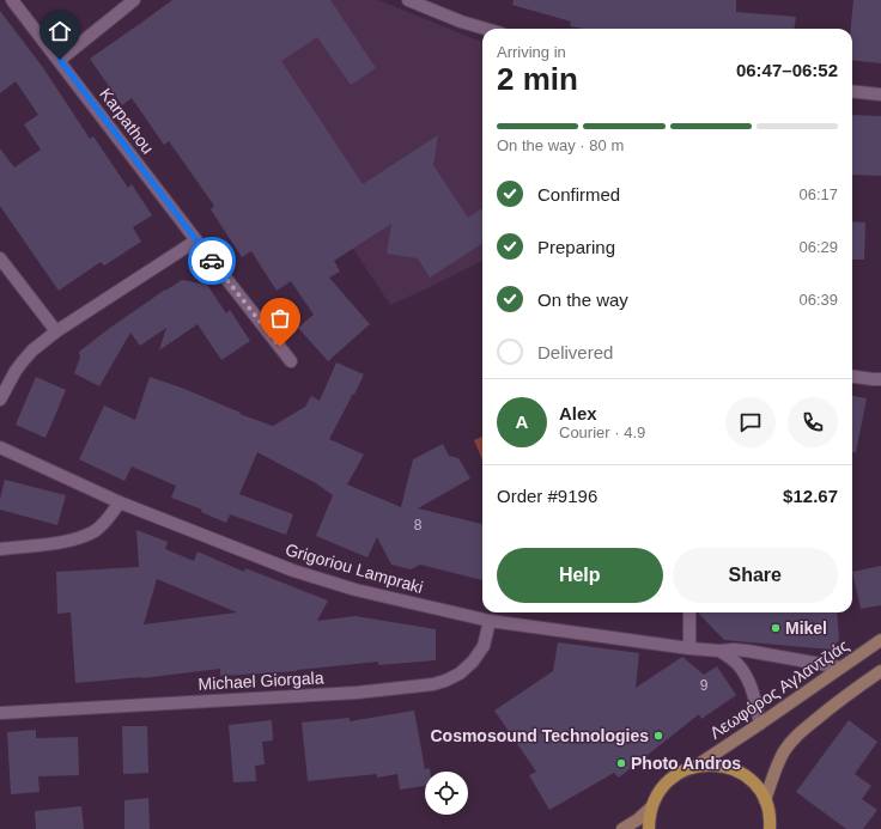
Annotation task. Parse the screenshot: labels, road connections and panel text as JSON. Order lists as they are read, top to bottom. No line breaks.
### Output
{"streets":{"main road":["Λεωφόρος Αγλαντζιάς"],"street":["Karpathou","Grigoriou Lampraki","Michael Giorgala"]},"crossings":[["Grigoriou Lampraki","Michael Giorgala"],["Grigoriou Lampraki","Λεωφόρος Αγλαντζιάς"]],"places":["Mikel","Cosmosound Technologies","Photo Andros"],"house_numbers":["8","9"],"page":{"heading":["2 min","Arriving in","06:47–06:52"],"panel":["Alex","Courier · 4.9","Order #9196","$12.67"],"bar":"On the way · 80 m","list":[["Confirmed","06:17"],["Preparing","06:29"],["On the way","06:39"],"Delivered"],"round":"A","buttons":["Help","Share"]}}
